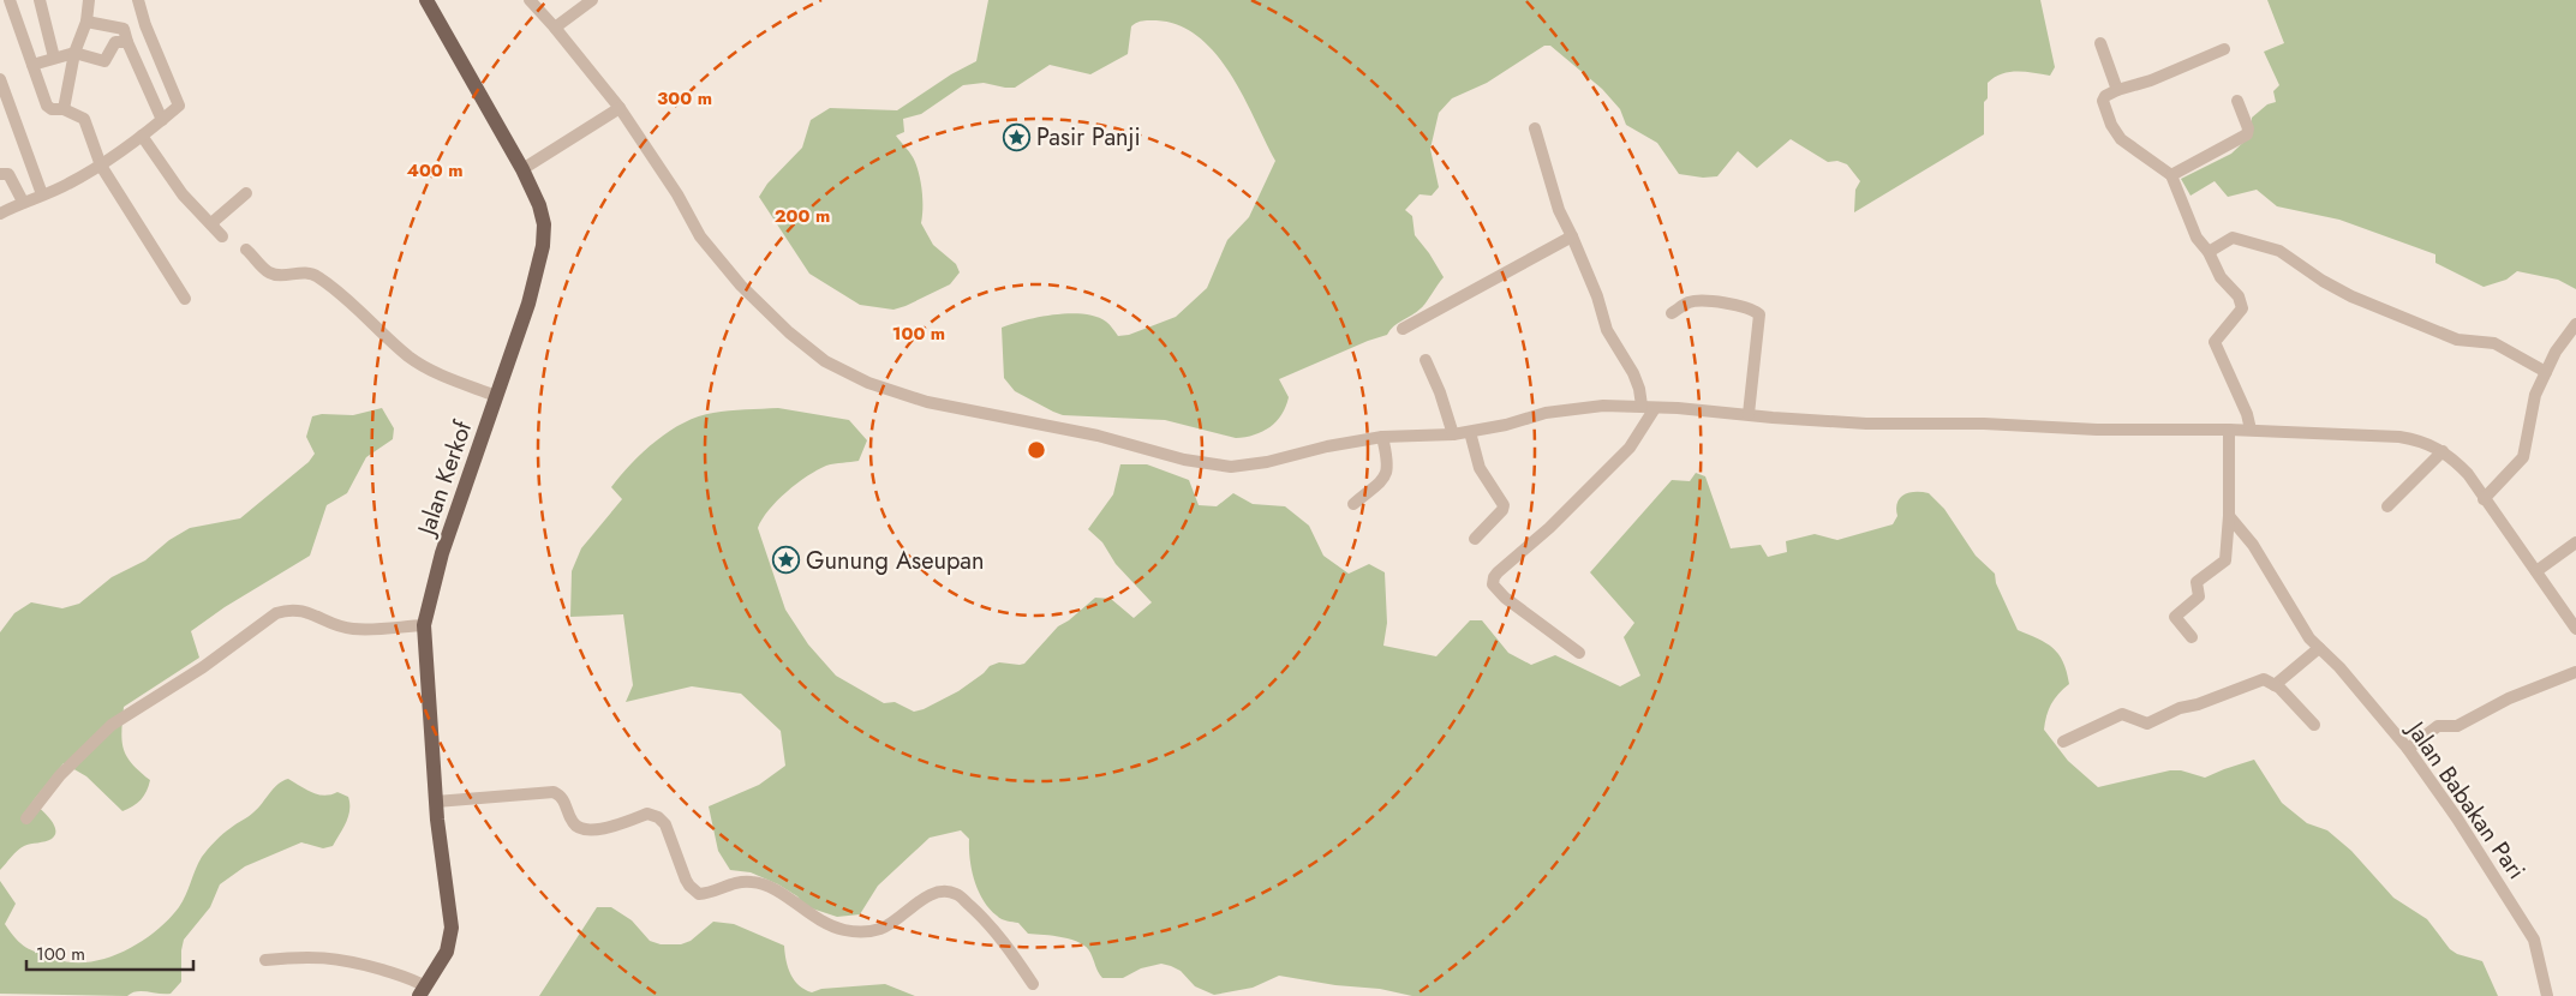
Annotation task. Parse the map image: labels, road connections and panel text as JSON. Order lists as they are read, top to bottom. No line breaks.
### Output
{"streets":{"main road":["Jalan Kerkof"],"street":["Jalan Babakan Pari"]},"places":{"place":["Pasir Panji","Gunung Aseupan"]},"scale_bar":"100 m","rings":["300 m","400 m","200 m","100 m"]}
